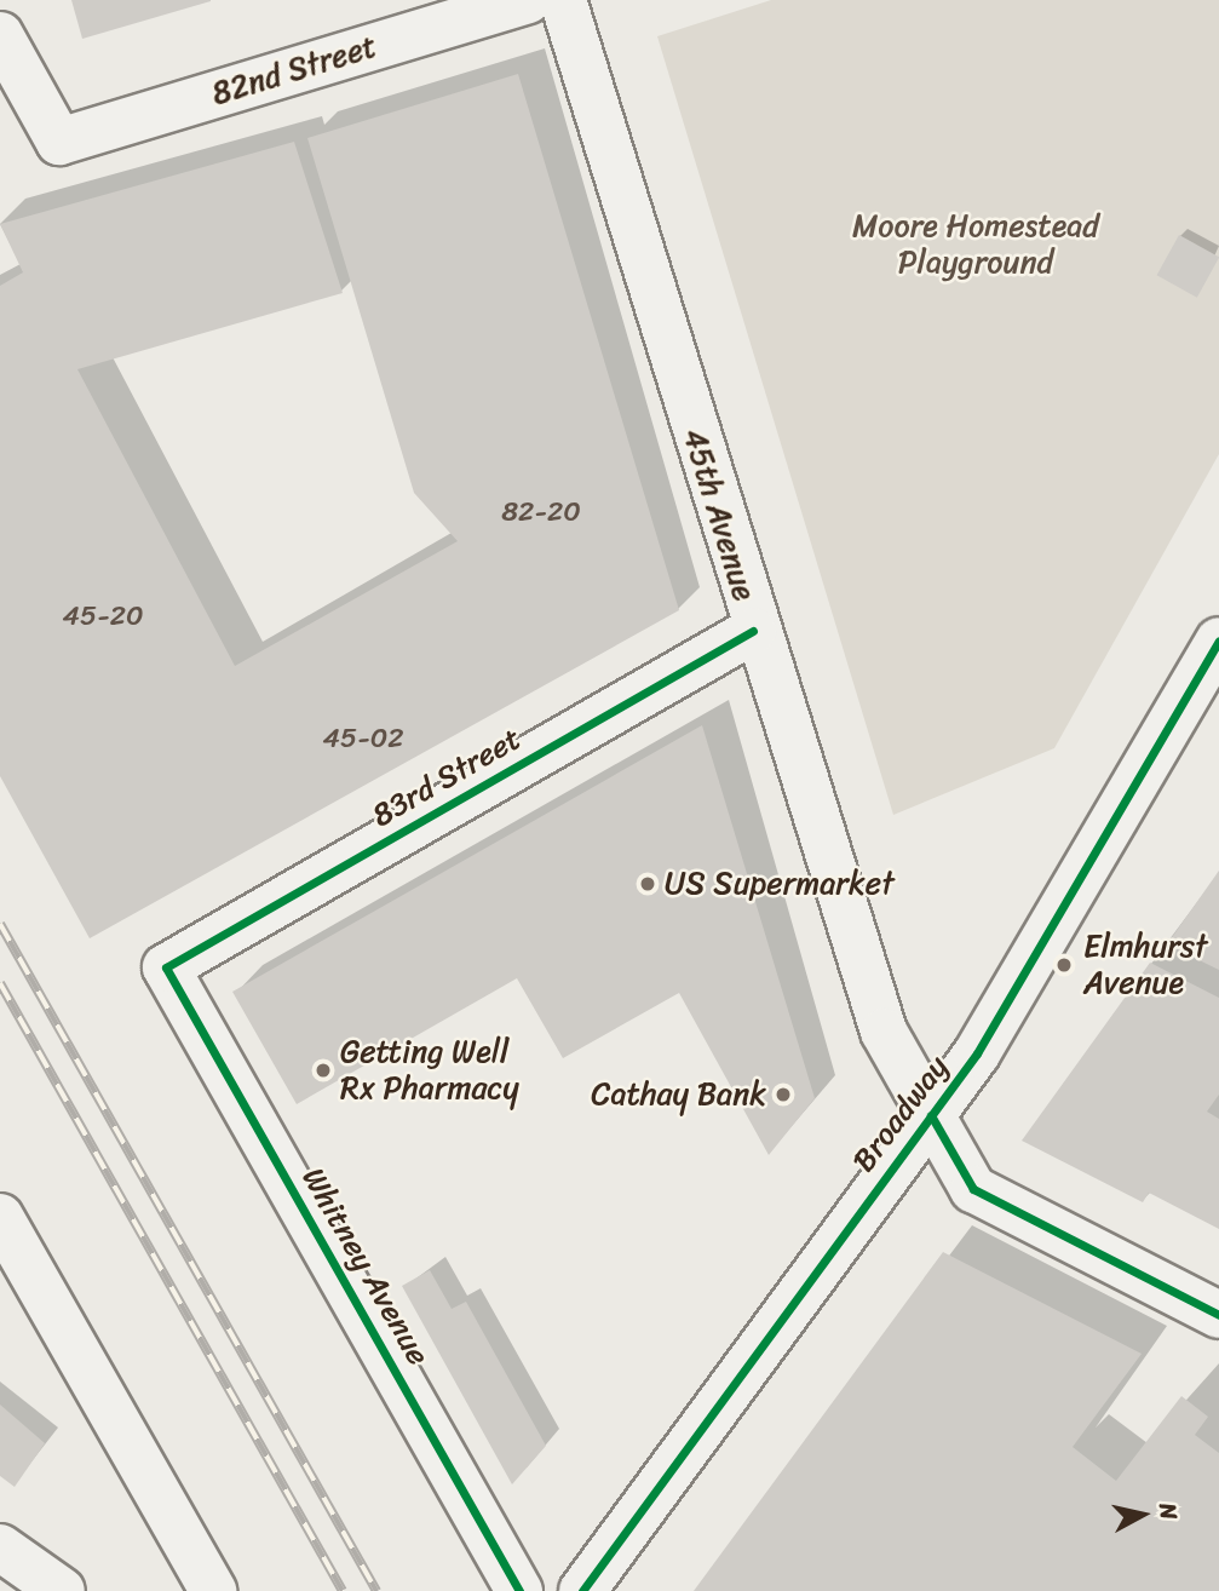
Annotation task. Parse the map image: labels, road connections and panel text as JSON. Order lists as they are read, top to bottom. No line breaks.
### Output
{"streets":{"street":["82nd Street","45th Avenue","83rd Street","Broadway","Whitney Avenue"]},"crossings":[["45th Avenue","83rd Street"],["45th Avenue","Broadway"],["83rd Street","Whitney Avenue"]],"parks":["Moore Homestead Playground"],"places":["US Supermarket","Elmhurst Avenue","Getting Well Rx Pharmacy","Cathay Bank"],"house_numbers":["82-20","45-20","45-02"],"north":"right"}
